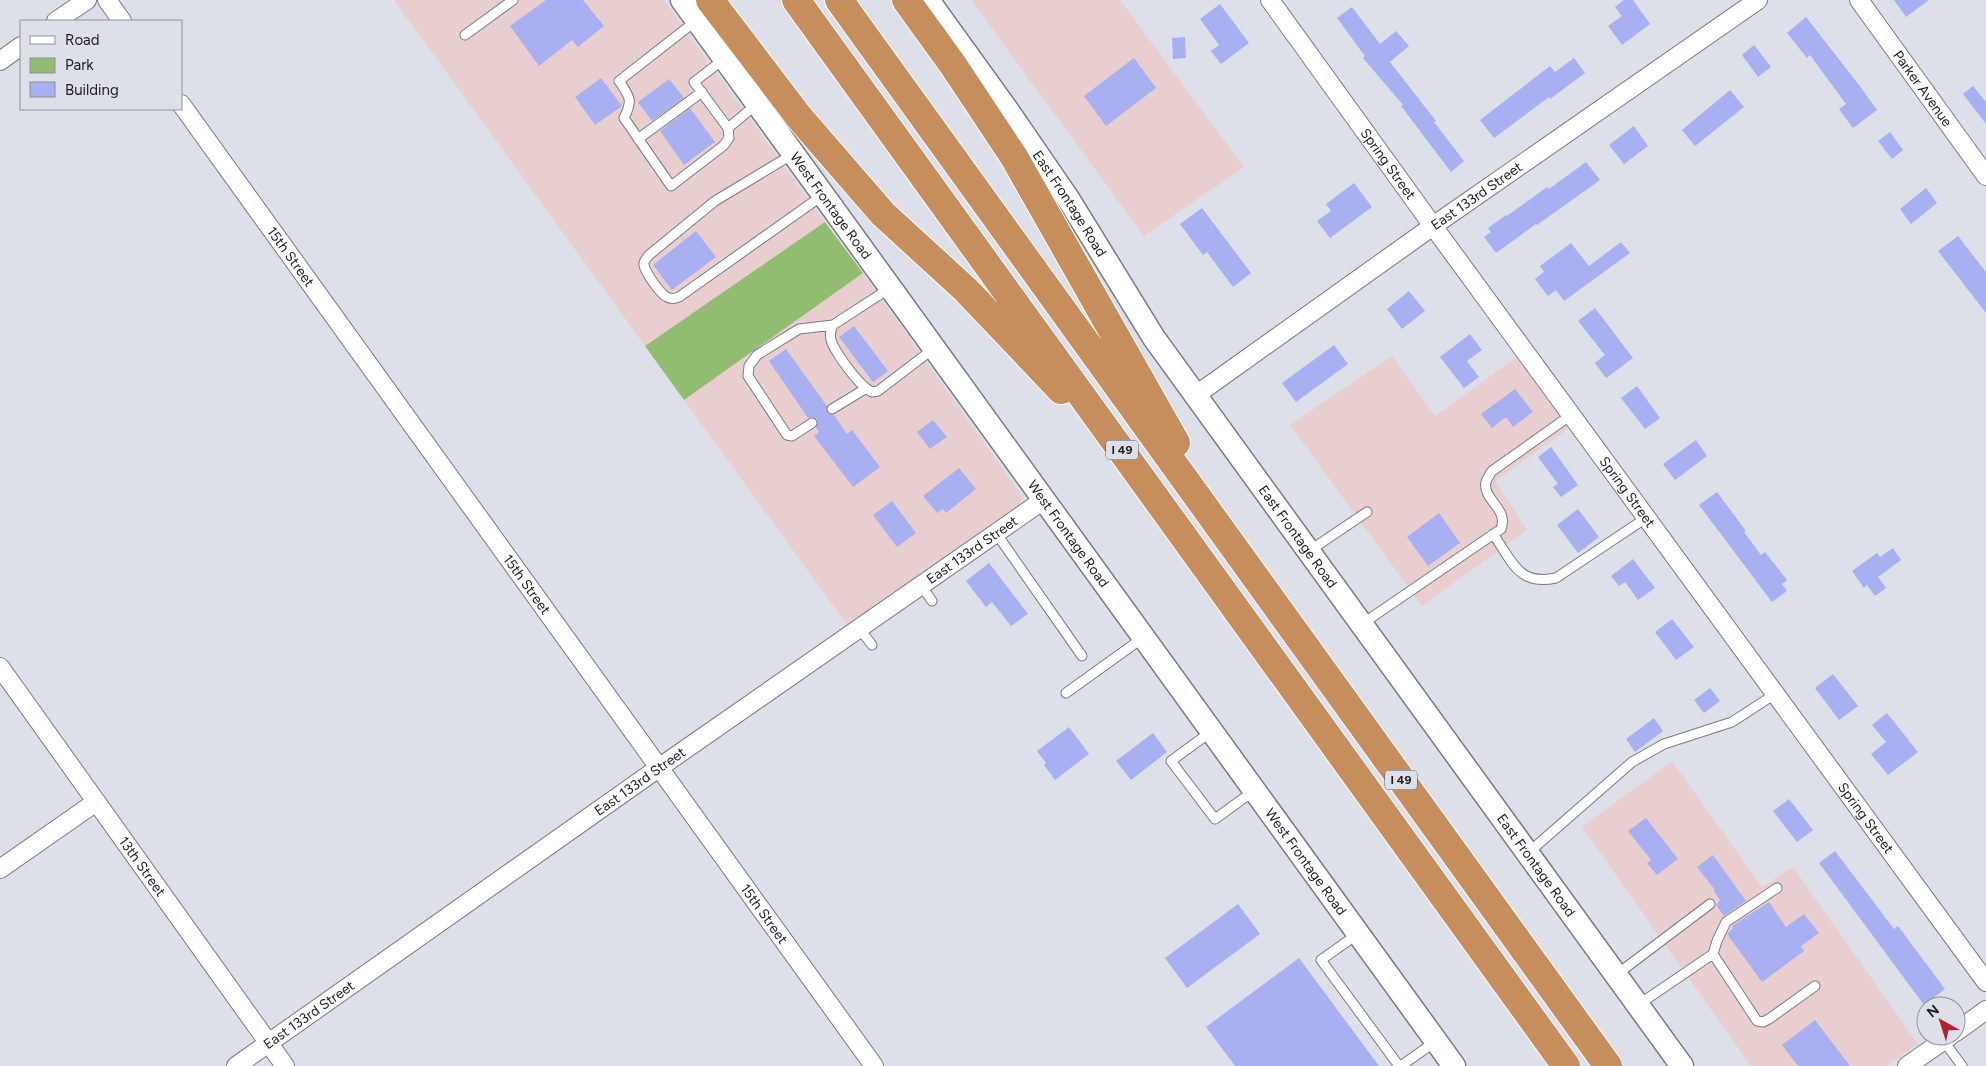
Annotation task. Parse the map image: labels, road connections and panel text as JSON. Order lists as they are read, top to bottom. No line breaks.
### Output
{"streets":{"highway":["I 49"],"street":["Parker Avenue","Spring Street","East 133rd Street","East Frontage Road","West Frontage Road","15th Street","13th Street"]},"crossings":[["Spring Street","East 133rd Street"],["East 133rd Street","East Frontage Road"],["East 133rd Street","West Frontage Road"],["East 133rd Street","15th Street"],["East 133rd Street","13th Street"]],"legend":["Road","Park","Building"],"north":"top left"}
